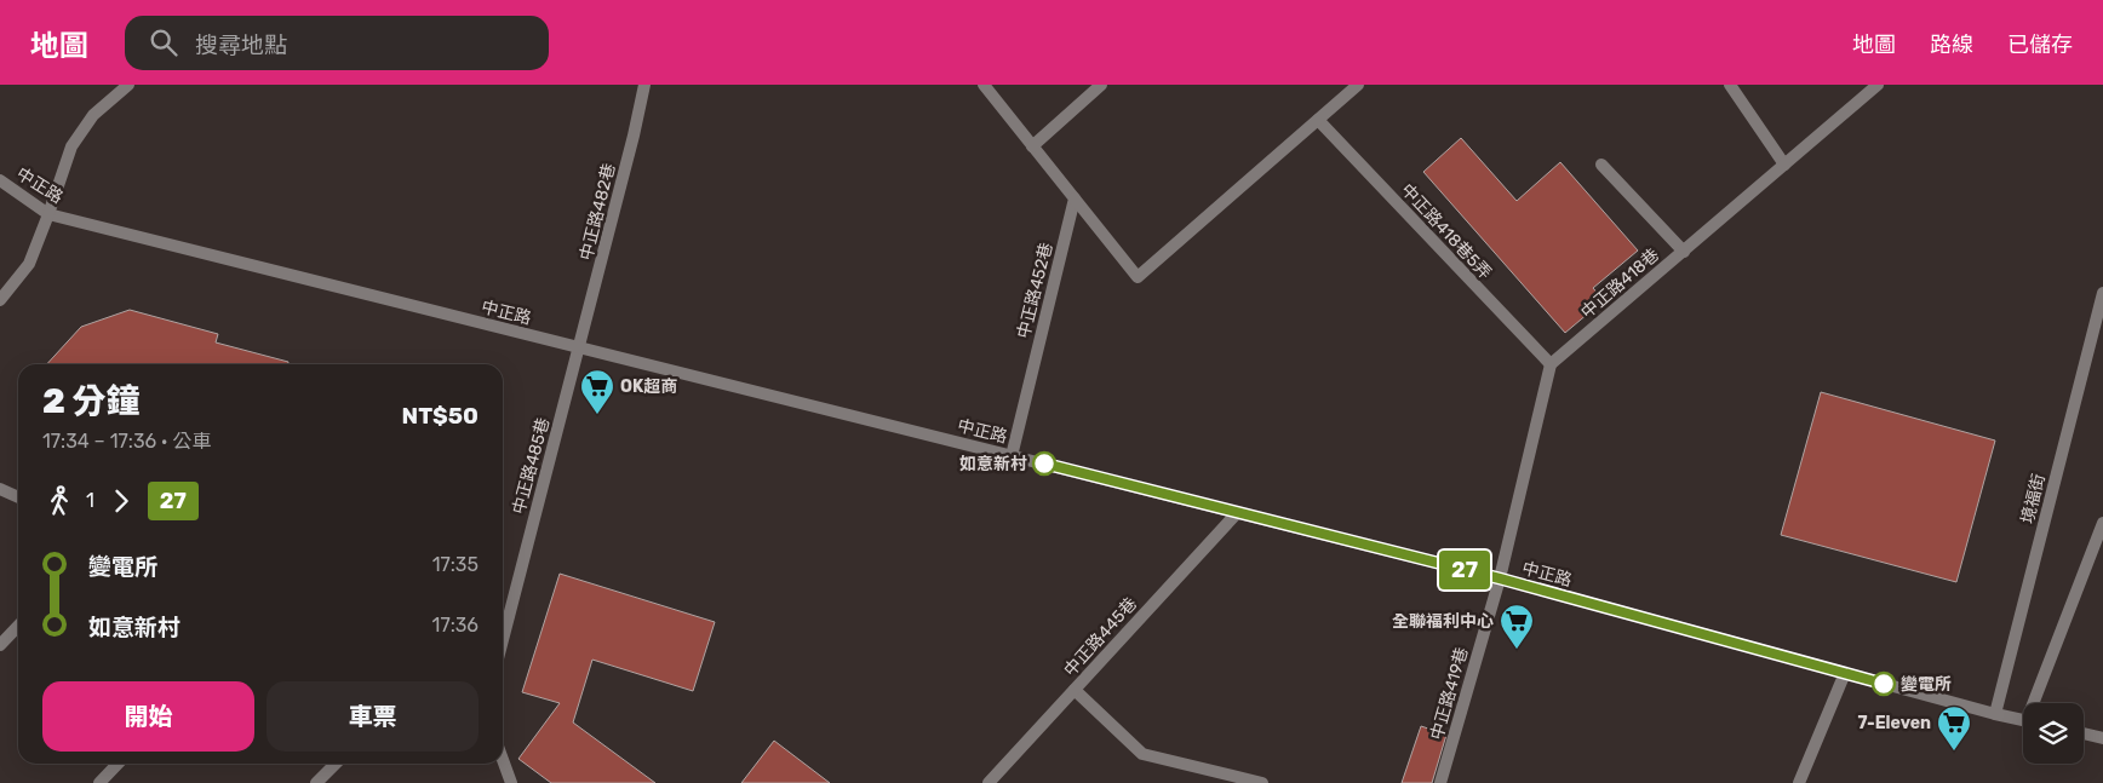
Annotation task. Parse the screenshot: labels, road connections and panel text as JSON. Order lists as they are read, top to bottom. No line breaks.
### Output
{"streets":{"street":["中正路","中正路482巷","中正路418巷5弄","中正路418巷","中正路452巷","中正路485巷","境福街","中正路445巷","中正路419巷"]},"crossings":[["中正路","中正路482巷"],["中正路","中正路452巷"],["中正路","中正路485巷"],["中正路","境福街"],["中正路","中正路445巷"],["中正路","中正路419巷"],["中正路482巷","中正路485巷"],["中正路418巷5弄","中正路418巷"]],"places":{"supermarket":["OK超商","全聯福利中心","7-Eleven"],"other":["如意新村","變電所"]},"lines":["bus line 27"],"page":{"header":"地圖","search":"搜尋地點","nav":["地圖","路線","已儲存"],"on_map":"27","heading":["2 分鐘","17:34 – 17:36 · 公車","NT$50"],"legs":["1","27"],"list":[{"name":"變電所","value":"17:35"},{"name":"如意新村","value":"17:36"}],"buttons":["開始","車票"]}}
